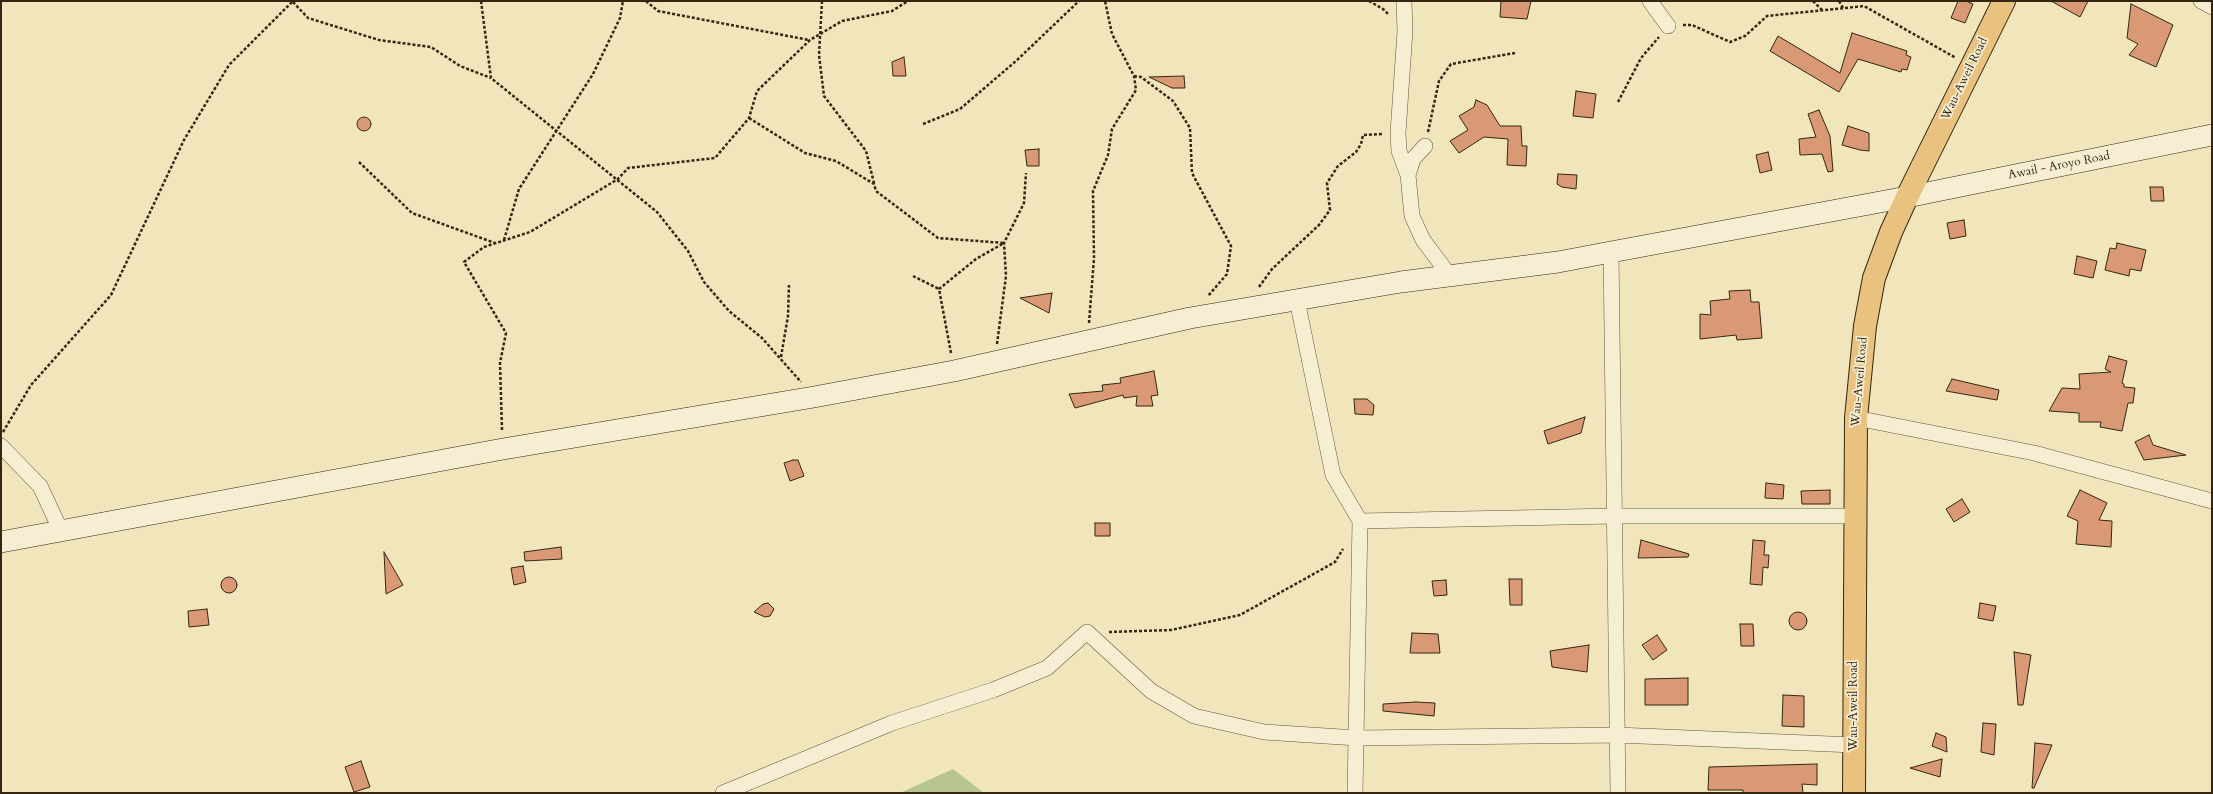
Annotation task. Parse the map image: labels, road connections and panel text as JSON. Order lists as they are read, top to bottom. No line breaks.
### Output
{"streets":{"main road":["Wau-Aweil Road"],"street":["Awail - Aroyo Road"]},"crossings":[["Wau-Aweil Road","Awail - Aroyo Road"]]}
